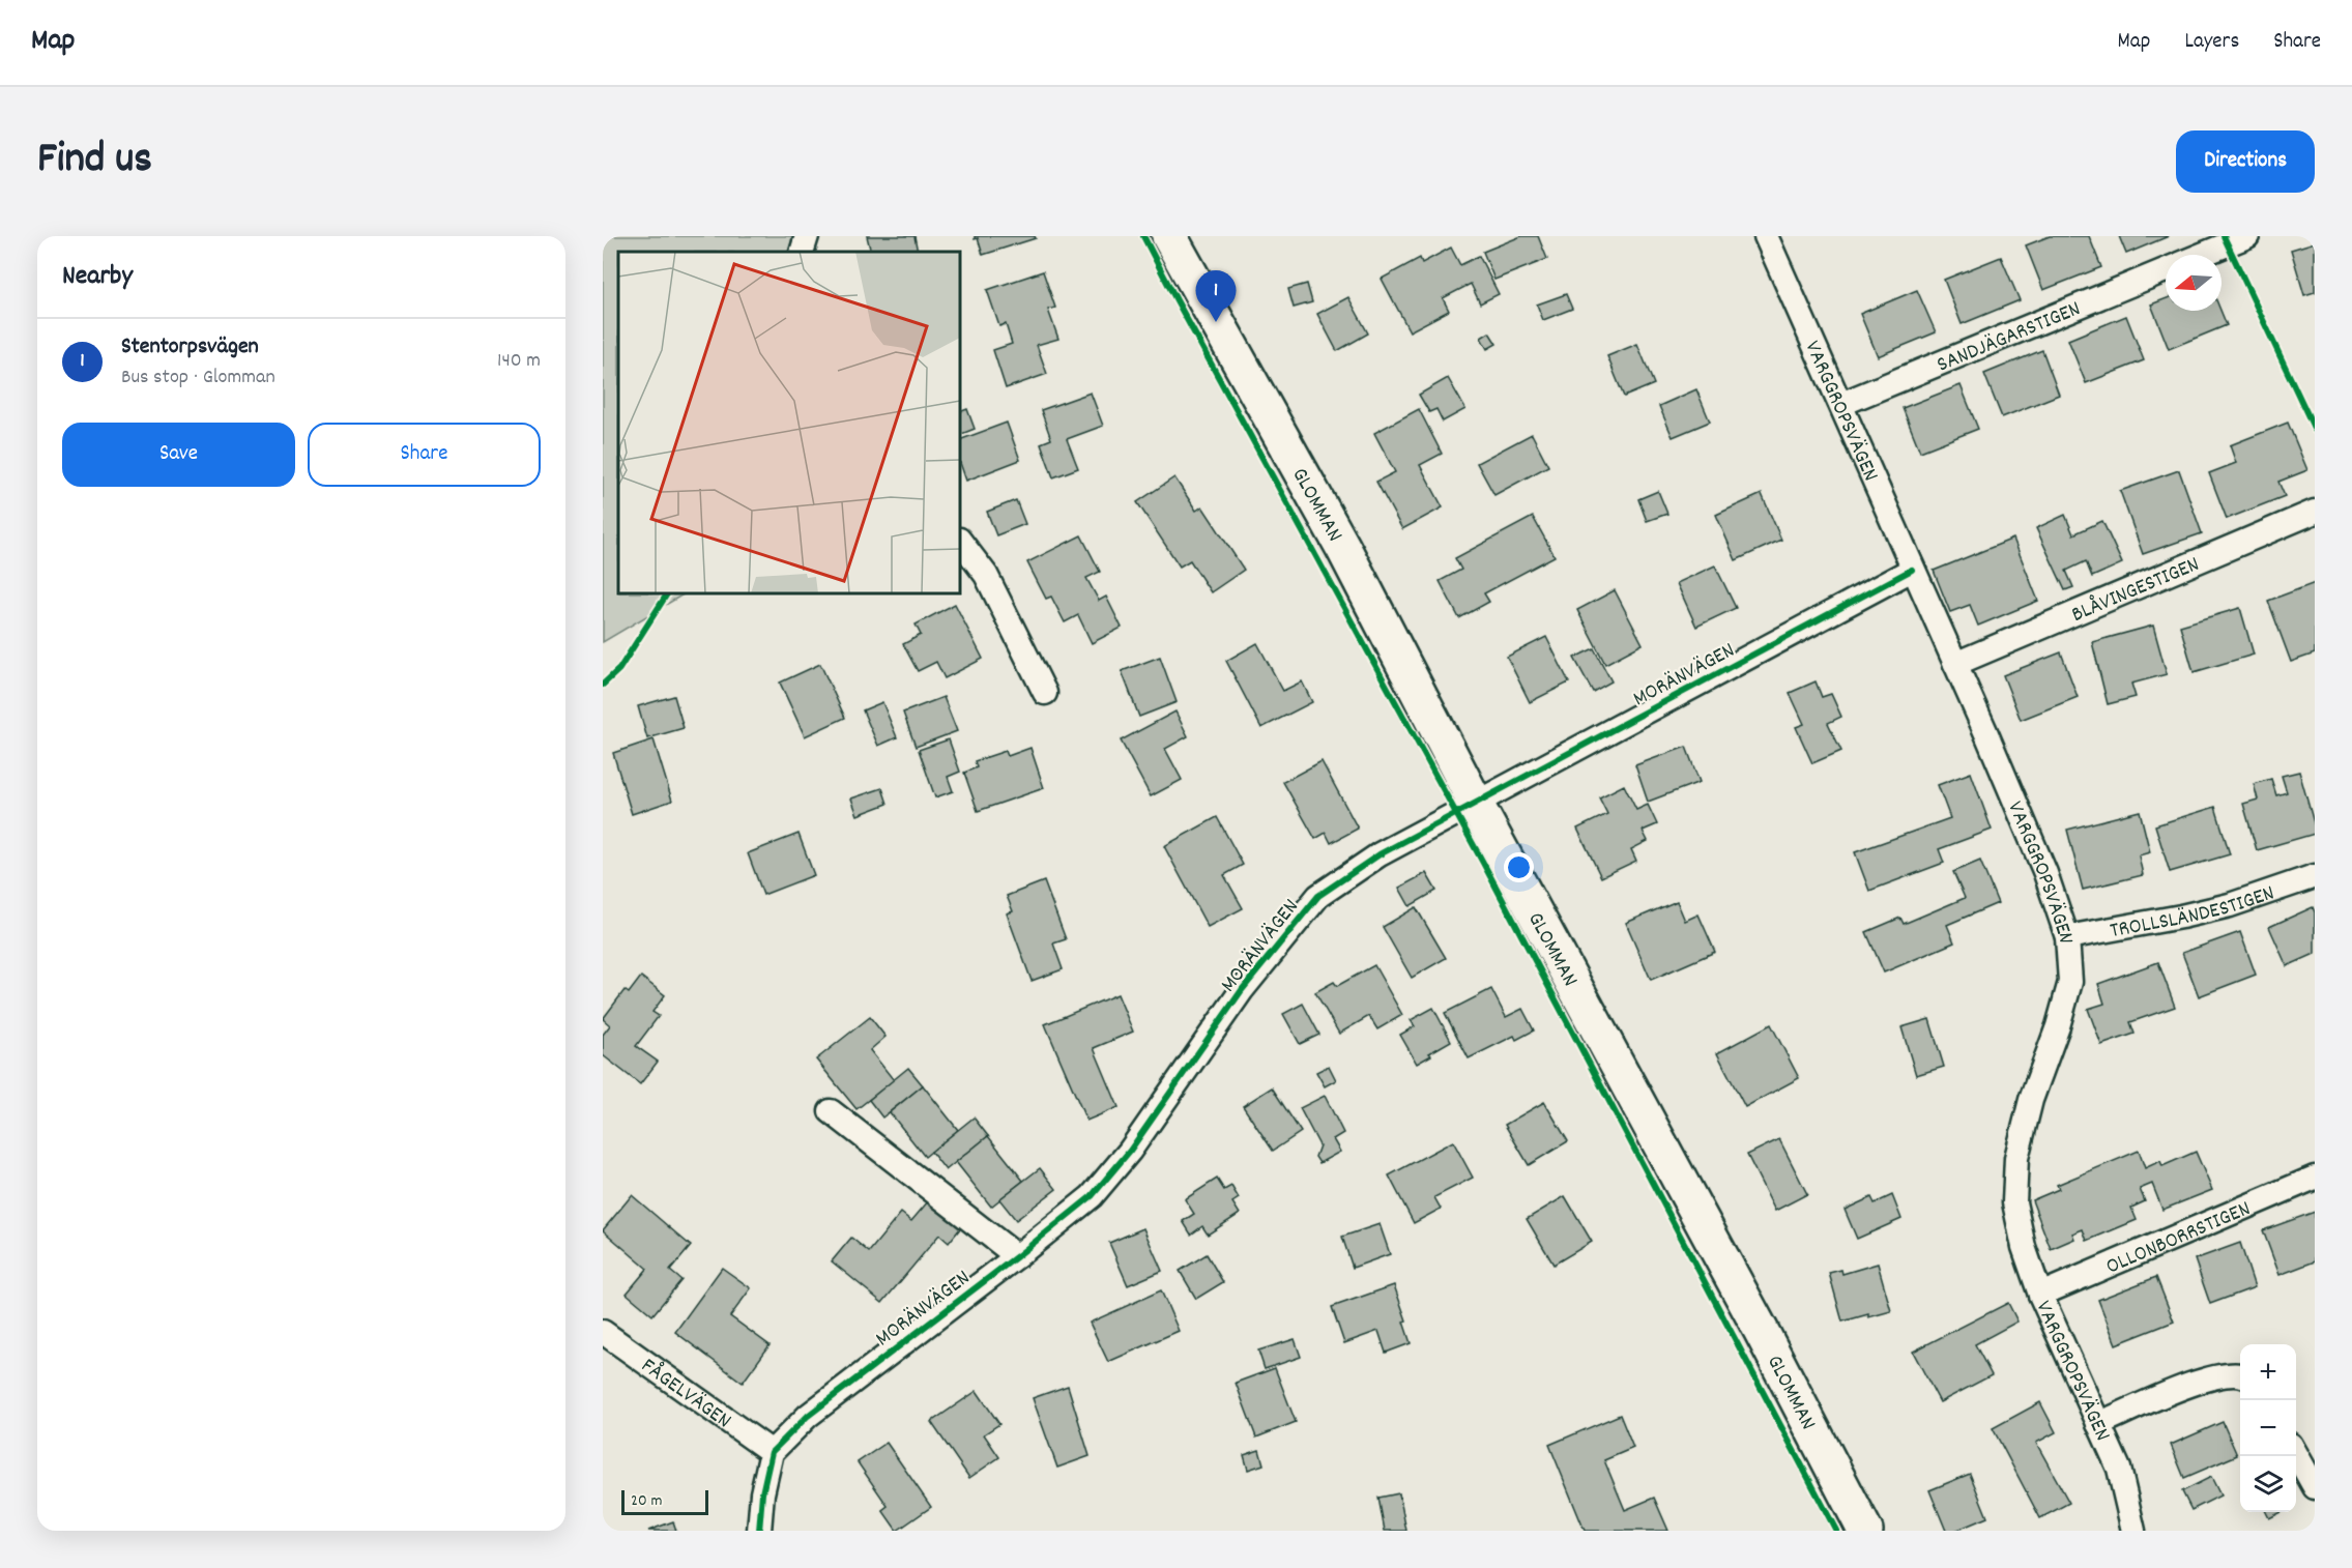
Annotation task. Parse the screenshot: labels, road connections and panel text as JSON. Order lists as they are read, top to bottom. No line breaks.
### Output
{"streets":{"street":["SANDJÄGARSTIGEN","VARGGROPSVÄGEN","GLOMMAN","BLÅVINGESTIGEN","MORÄNVÄGEN","TROLLSLÄNDESTIGEN","OLLONBORRSTIGEN","FÅGELVÄGEN"]},"crossings":[["SANDJÄGARSTIGEN","VARGGROPSVÄGEN"],["VARGGROPSVÄGEN","BLÅVINGESTIGEN"],["VARGGROPSVÄGEN","MORÄNVÄGEN"],["VARGGROPSVÄGEN","TROLLSLÄNDESTIGEN"],["VARGGROPSVÄGEN","OLLONBORRSTIGEN"],["GLOMMAN","MORÄNVÄGEN"],["MORÄNVÄGEN","FÅGELVÄGEN"]],"scale_bar":"20 m","north":"left","page":{"header":"Map","nav":["Map","Layers","Share"],"title":"Find us","buttons":["Directions",["Save","Share"]],"heading":"Nearby","pins":"1","list":[{"mark":"1","name":"Stentorpsvägen","note":"Bus stop · Glomman","value":"140 m"}],"map_buttons":["+","−"],"scale":"20 m"}}
